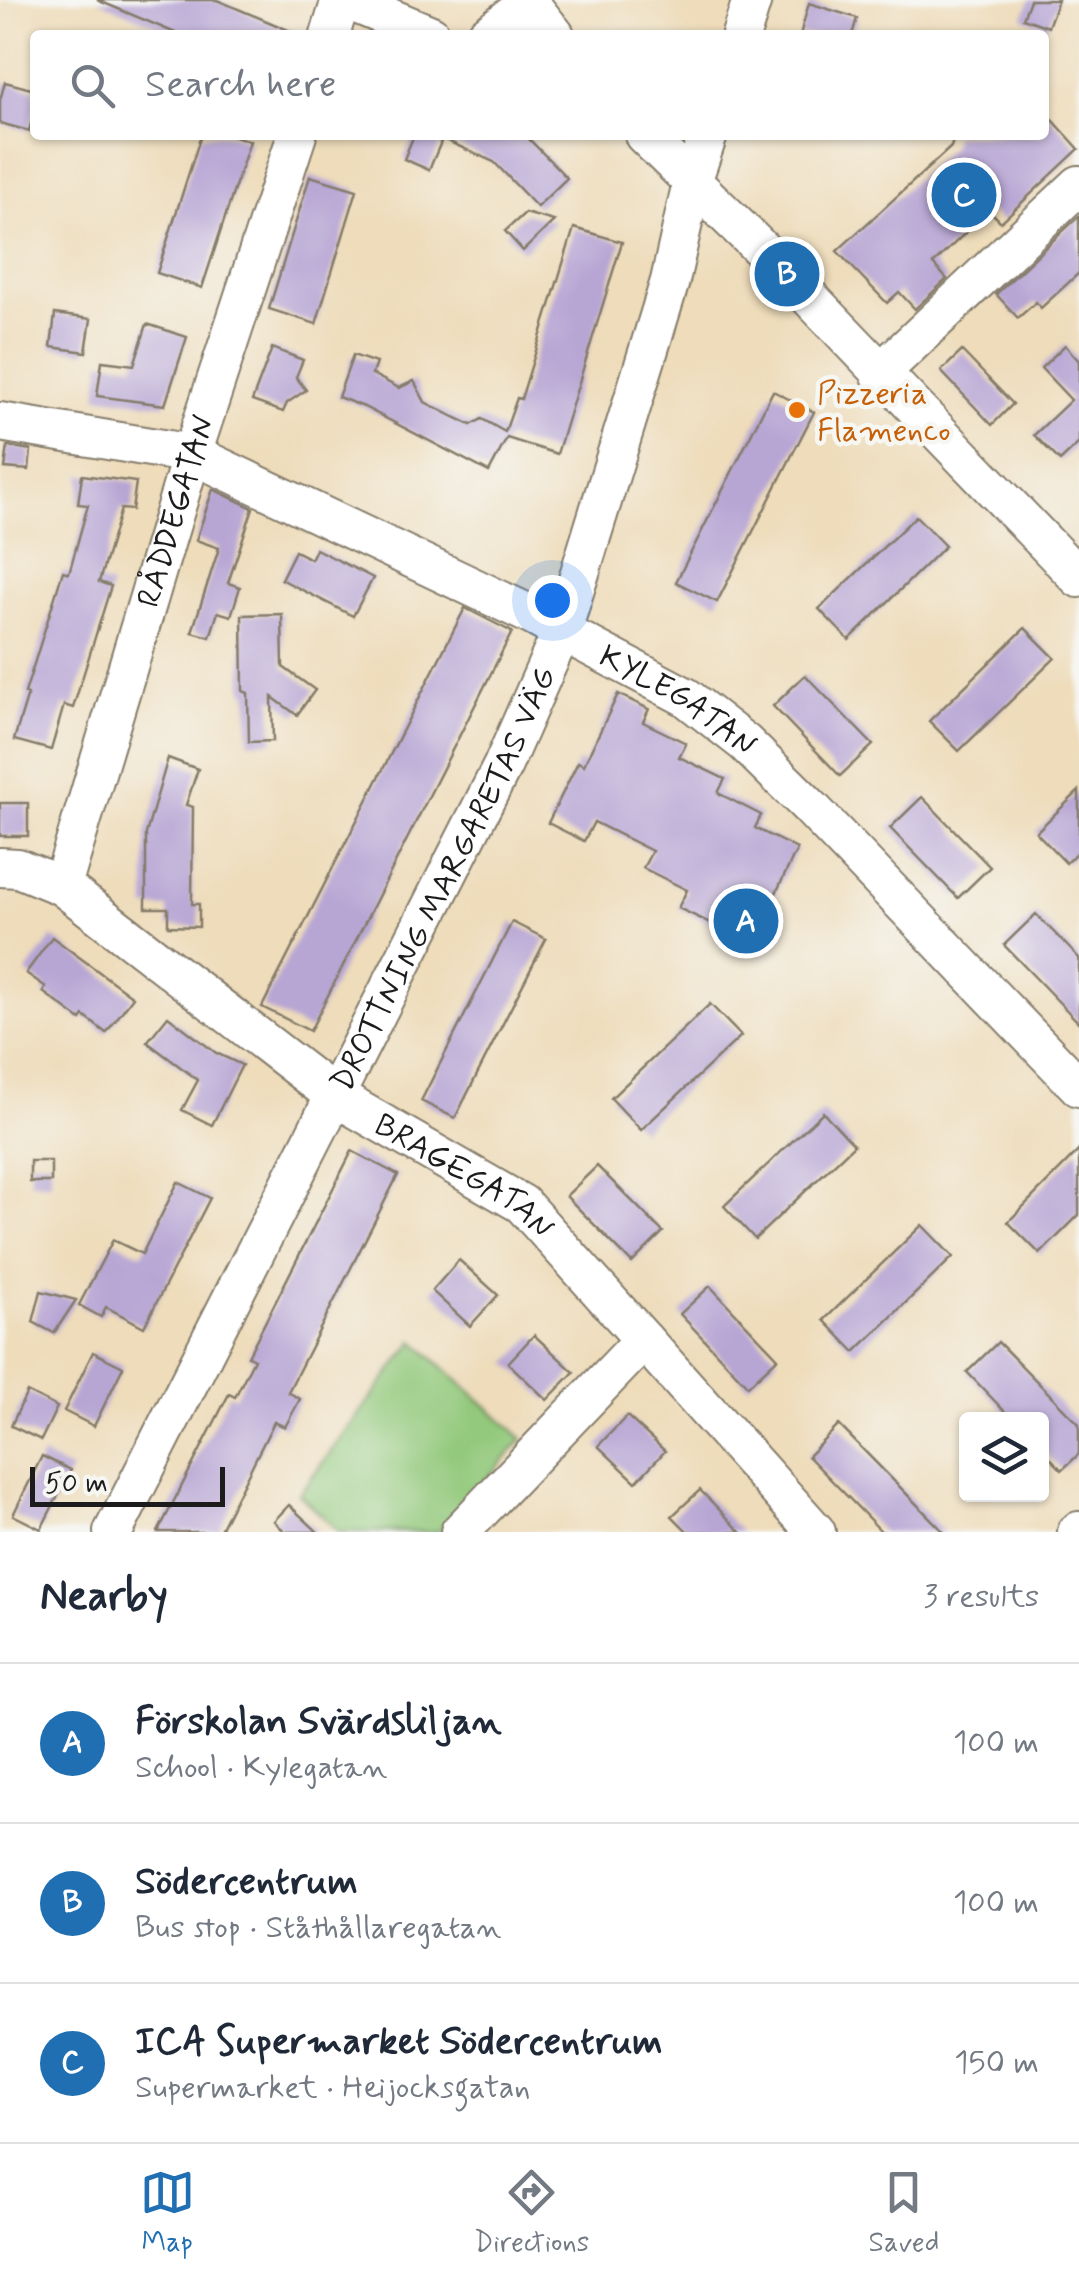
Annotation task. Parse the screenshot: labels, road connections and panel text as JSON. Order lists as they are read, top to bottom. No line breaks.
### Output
{"streets":{"street":["RÅDDEGATAN","KYLEGATAN","DROTTNING MARGARETAS VÄG","BRAGEGATAN"]},"crossings":[["RÅDDEGATAN","KYLEGATAN"],["RÅDDEGATAN","BRAGEGATAN"],["KYLEGATAN","DROTTNING MARGARETAS VÄG"],["DROTTNING MARGARETAS VÄG","BRAGEGATAN"]],"places":["Pizzeria Flamenco"],"scale_bar":"50 m","page":{"search":"Search here","pins":["C","B","A"],"scale":"50 m","heading":["Nearby","3 results"],"list":[{"mark":"A","name":"Förskolan Svärdsliljan","note":"School · Kylegatan","value":"100 m"},{"mark":"B","name":"Södercentrum","note":"Bus stop · Ståthållaregatan","value":"100 m"},{"mark":"C","name":"ICA Supermarket Södercentrum","note":"Supermarket · Heijocksgatan","value":"150 m"}],"nav":["Map","Directions","Saved"]}}
